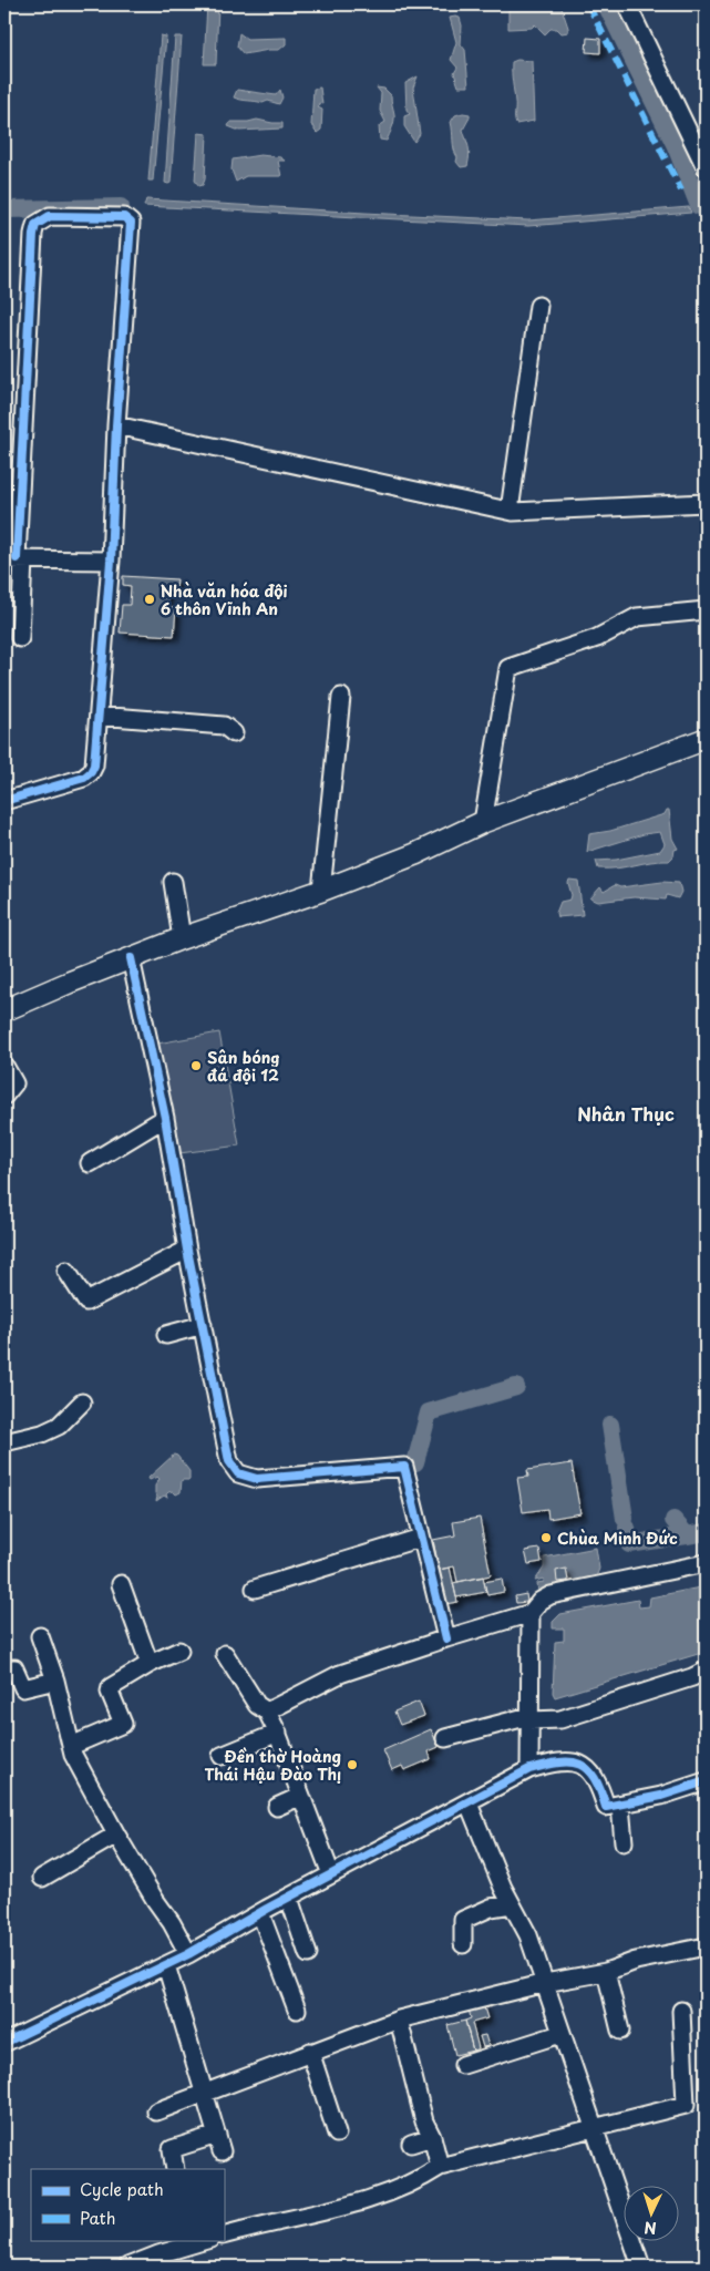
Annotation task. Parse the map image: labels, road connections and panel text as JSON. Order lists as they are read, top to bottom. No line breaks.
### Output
{"districts":["Nhân Thục"],"places":["Nhà văn hóa đội 6 thôn Vĩnh An","Sân bóng đá đội 12","Chùa Minh Đức","Đền thờ Hoàng Thái Hậu Đào Thị"],"legend":["Cycle path","Path"],"north":"bottom"}
